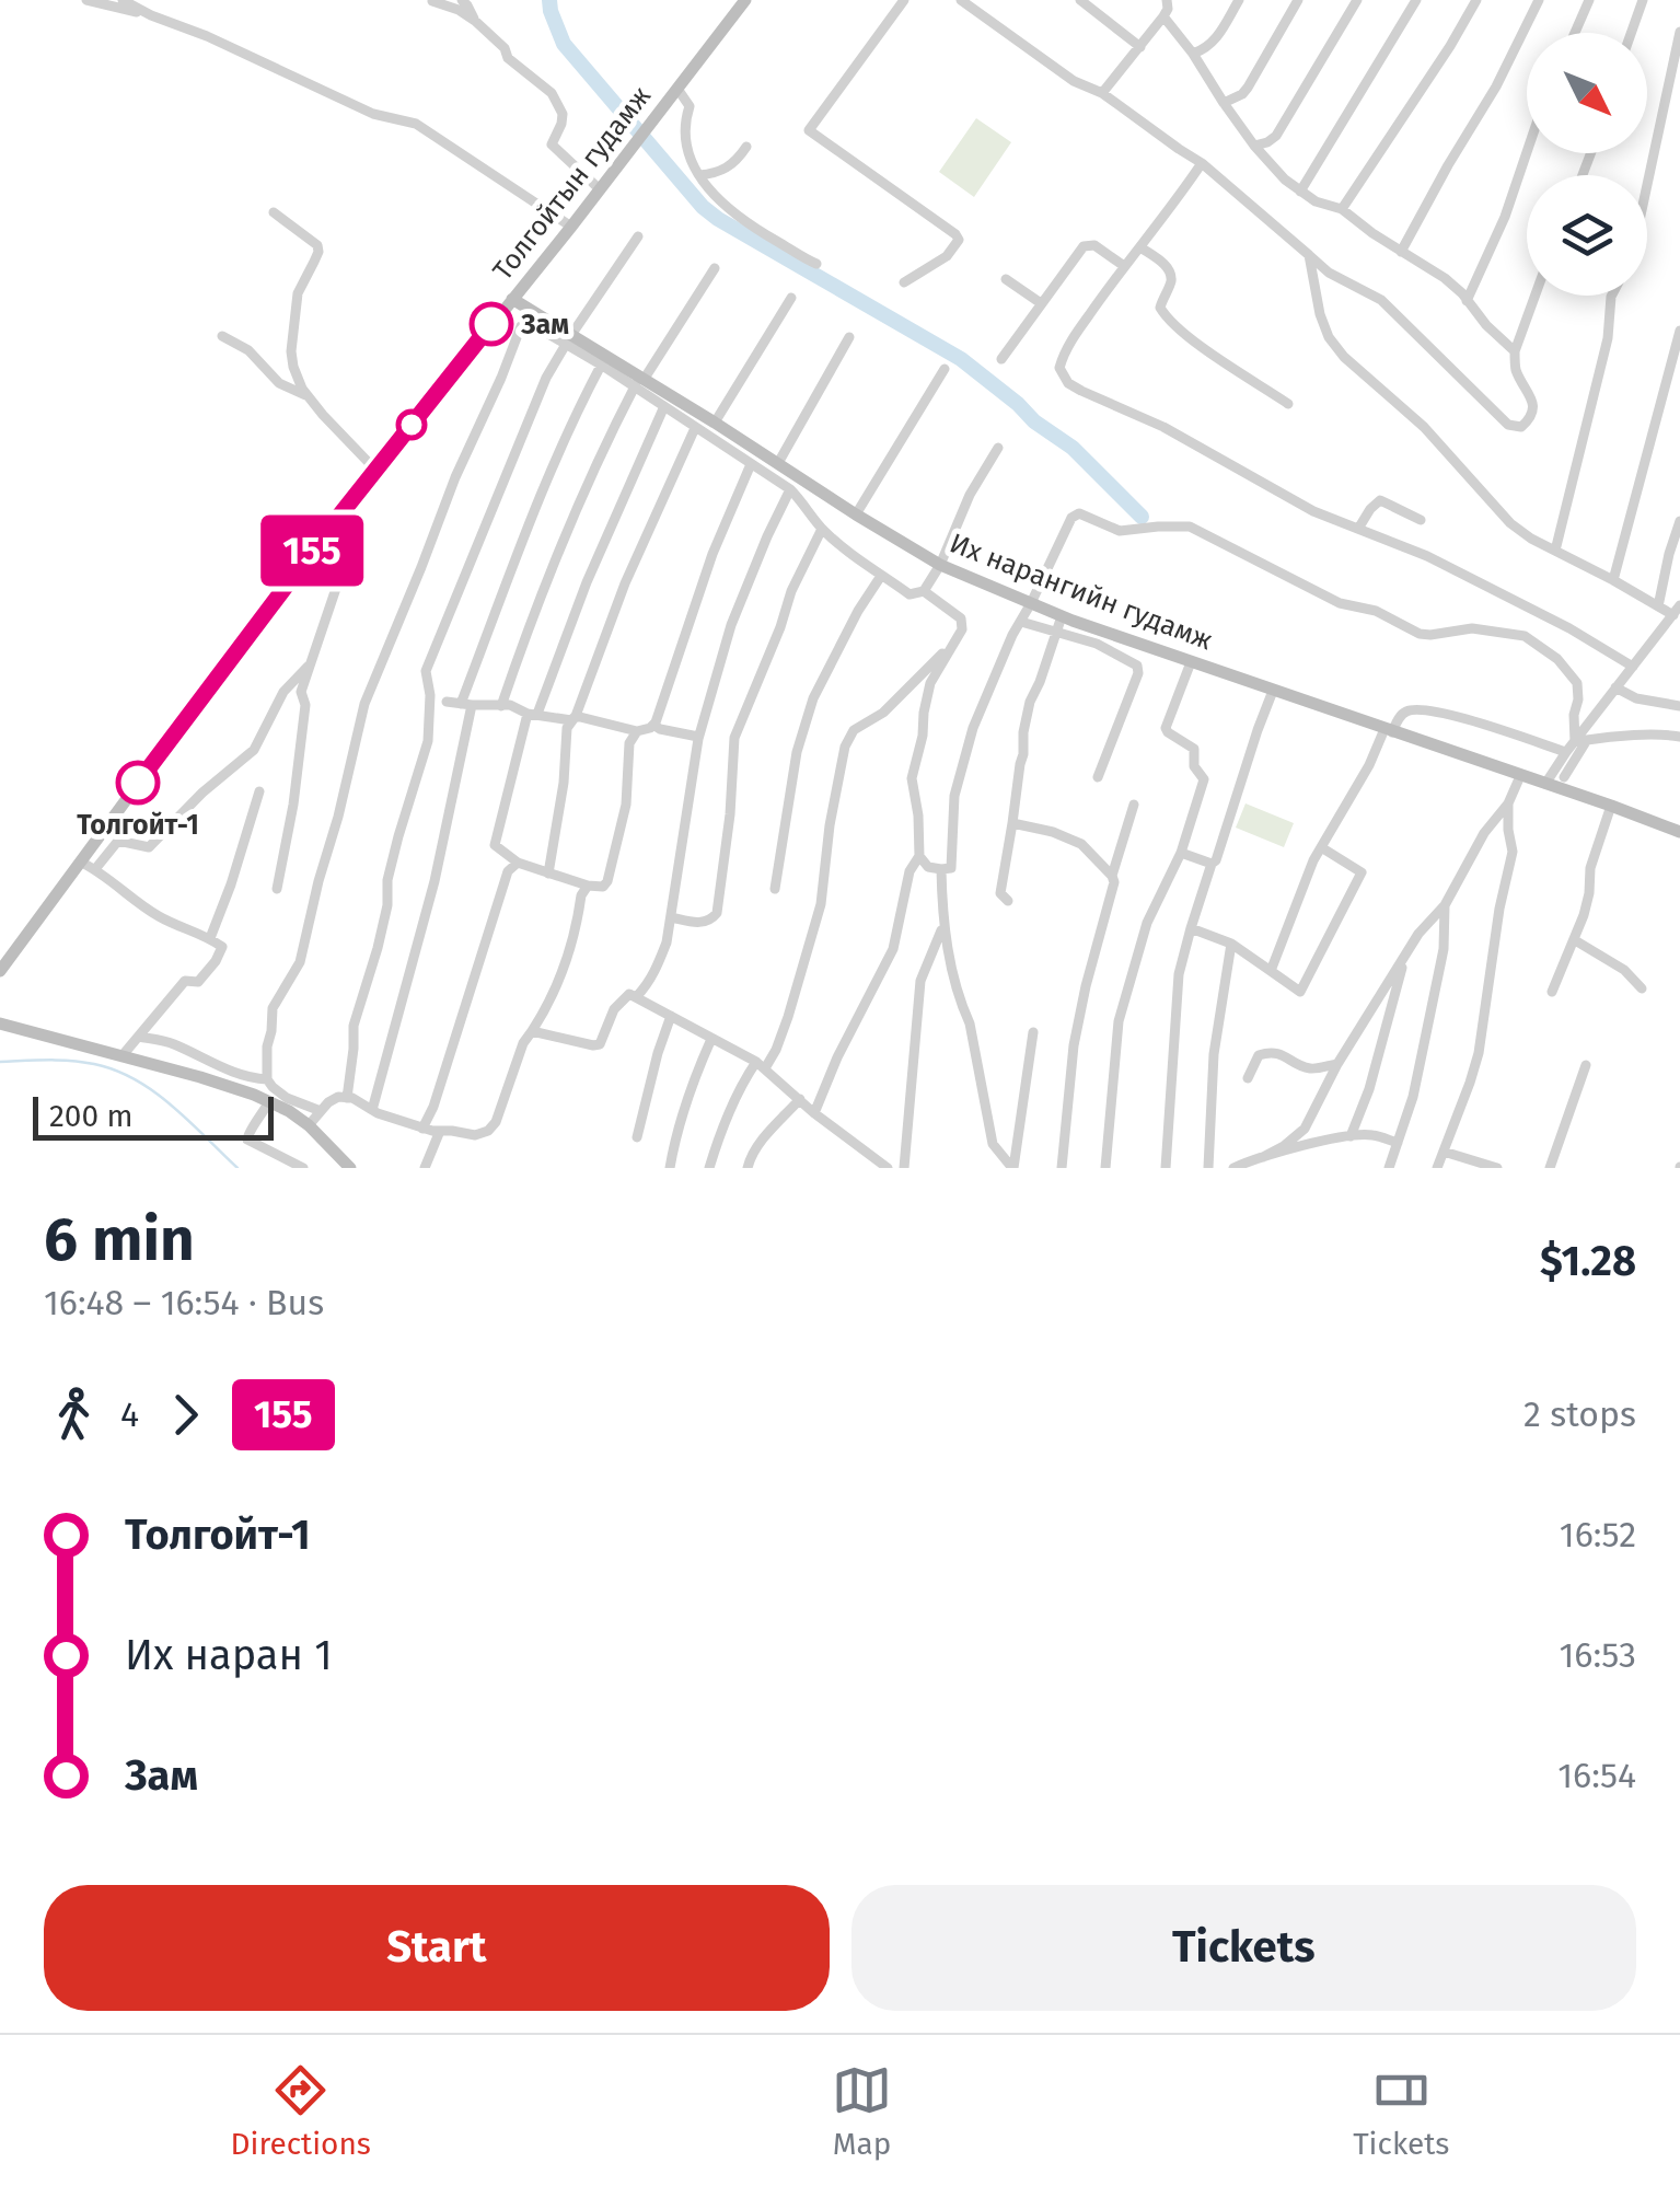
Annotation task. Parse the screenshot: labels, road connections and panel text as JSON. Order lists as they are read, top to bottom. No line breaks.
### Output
{"streets":{"main road":["Толгойтын гудамж","Их нарангийн гудамж"]},"crossings":[["Толгойтын гудамж","Их нарангийн гудамж"]],"places":["Зам","Толгойт-1"],"lines":["bus line 155"],"scale_bar":"200 m","north":"bottom right","page":{"on_map":"155","scale":"200 m","heading":["6 min","16:48 – 16:54 · Bus","$1.28"],"legs":["4","155","2 stops"],"list":[{"name":"Толгойт-1","value":"16:52"},{"name":"Их наран 1","value":"16:53"},{"name":"Зам","value":"16:54"}],"buttons":["Start","Tickets"],"tabs":["Directions","Map","Tickets"]}}
